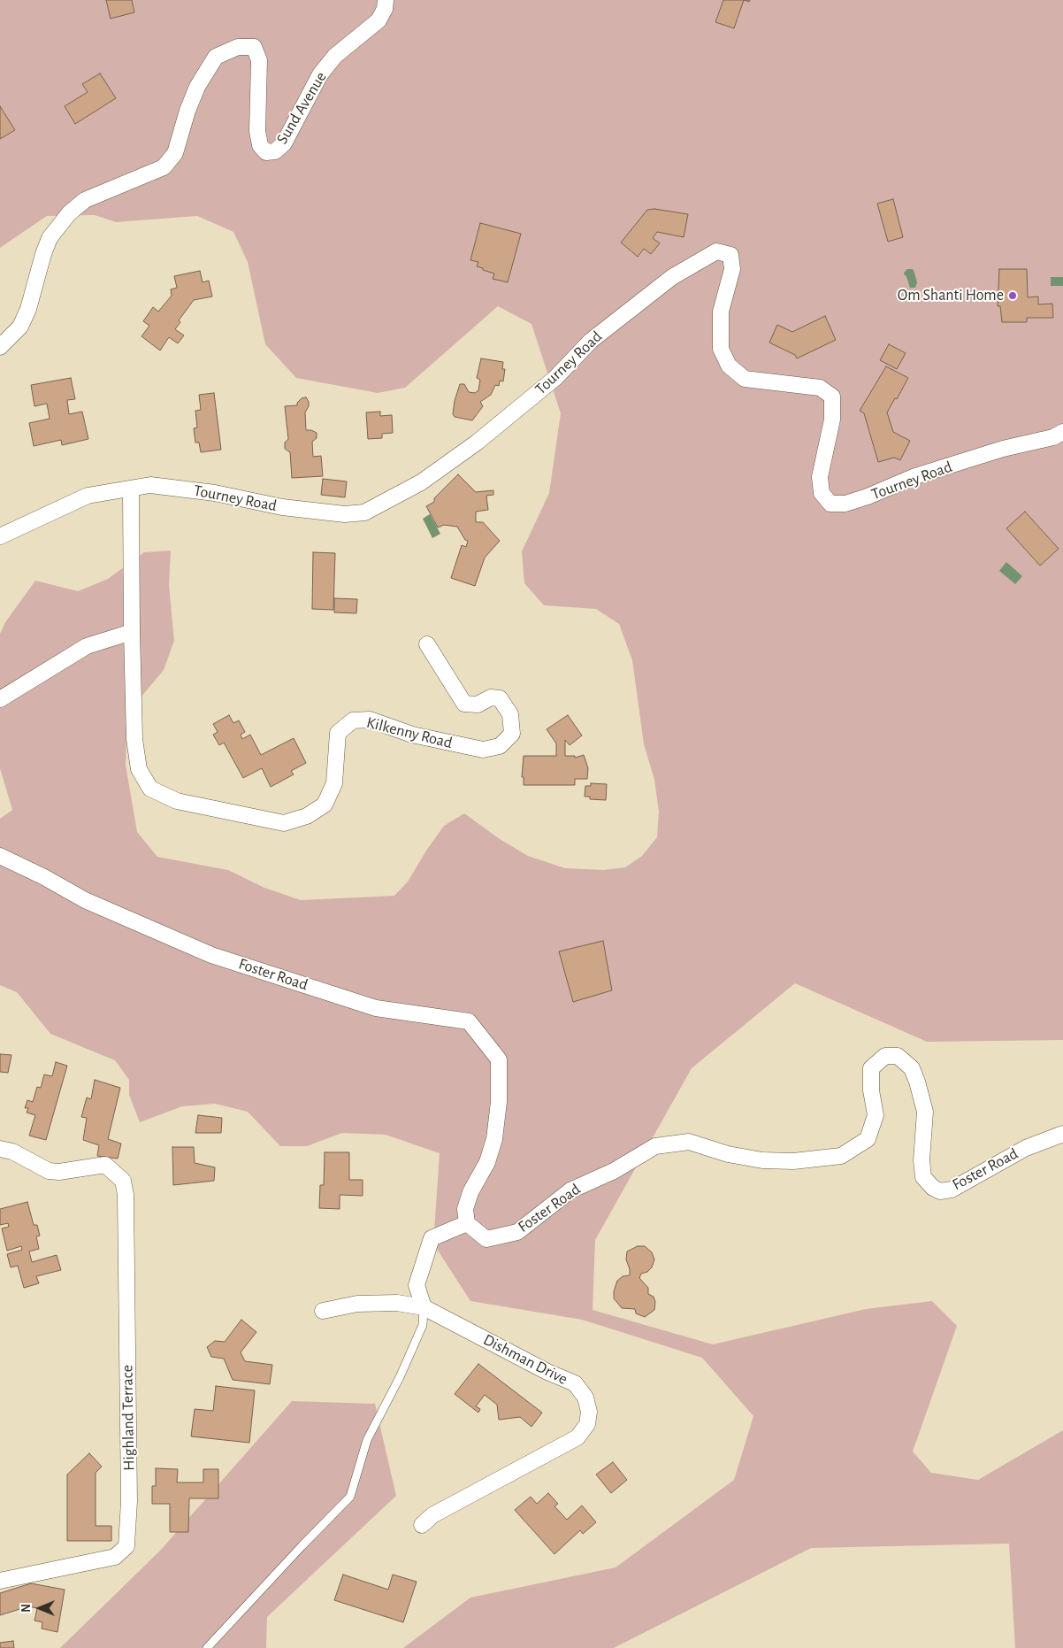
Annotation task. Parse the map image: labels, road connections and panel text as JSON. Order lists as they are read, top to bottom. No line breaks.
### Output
{"streets":{"street":["Sund Avenue","Tourney Road","Kilkenny Road","Foster Road","Dishman Drive","Highland Terrace"]},"places":["Om Shanti Home"],"north":"left"}
